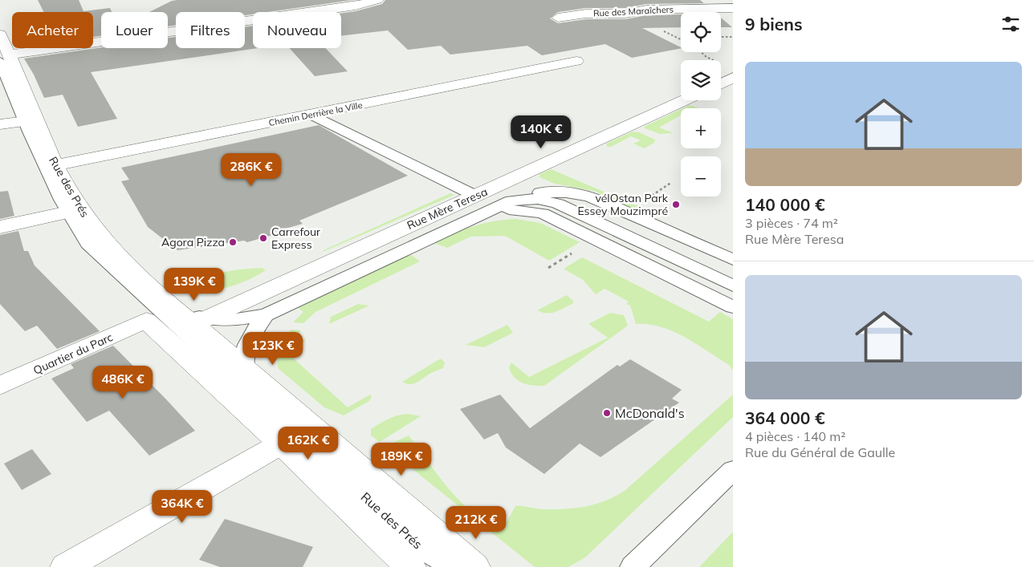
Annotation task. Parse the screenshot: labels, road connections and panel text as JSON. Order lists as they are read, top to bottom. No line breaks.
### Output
{"streets":{"street":["Rue des Maraîchers","Chemin Derrière la Ville","Rue des Prés","Rue Mère Teresa","Quartier du Parc"]},"crossings":[["Chemin Derrière la Ville","Rue des Prés"],["Rue des Prés","Rue Mère Teresa"],["Rue des Prés","Quartier du Parc"]],"places":["vélOstan Park Essey Mouzimpré","Carrefour Express","Agora Pizza","McDonald's"],"page":{"heading":"9 biens","map_buttons":["+","−"],"chip":["Acheter","Louer","Filtres","Nouveau"],"list":[{"name":"140 000 €","note":"3 pièces · 74 m² · Rue Mère Teresa"},{"name":"364 000 €","note":"4 pièces · 140 m² · Rue du Général de Gaulle"}],"price":["140K €","286K €","139K €","123K €","486K €","162K €","189K €","364K €","212K €"]}}
